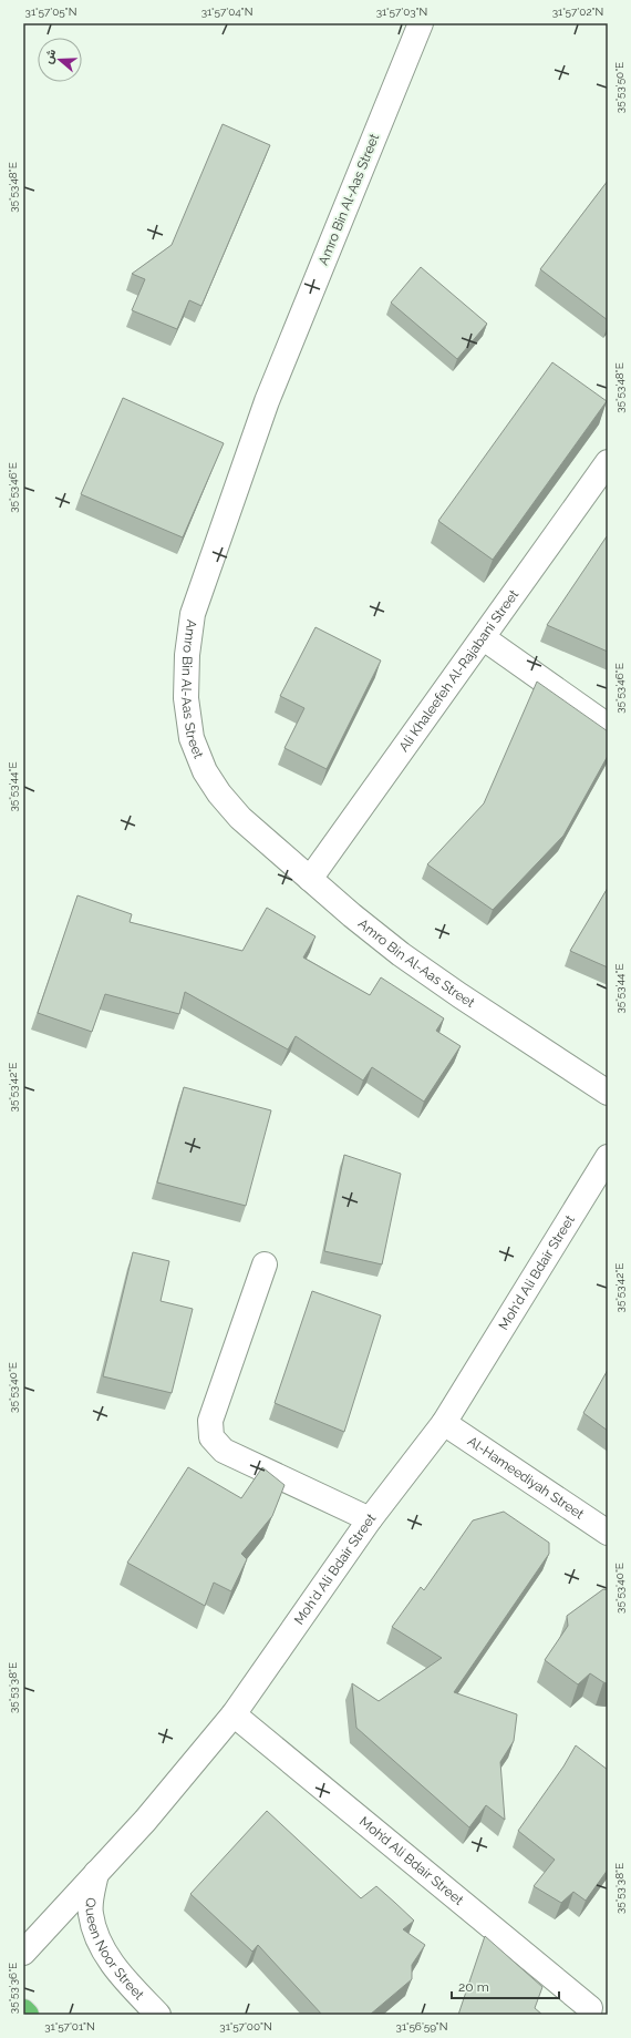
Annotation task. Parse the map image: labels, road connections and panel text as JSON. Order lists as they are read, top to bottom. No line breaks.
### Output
{"streets":{"street":["Amro Bin Al-Aas Street","Ali Khaleefeh Al-Rajabani Street","Moh'd Ali Bdair Street","Al-Hameediyah Street","Moh’d Ali Bdair Street","Queen Noor Street"]},"crossings":[["Amro Bin Al-Aas Street","Ali Khaleefeh Al-Rajabani Street"],["Moh'd Ali Bdair Street","Al-Hameediyah Street"],["Moh'd Ali Bdair Street","Moh’d Ali Bdair Street"],["Moh'd Ali Bdair Street","Queen Noor Street"]],"scale_bar":"20 m","north":"left","coordinates":["31°57'05\"N","31°57'04\"N","31°57'03\"N","31°57'02\"N","35°53'50\"E","35°53'48\"E","35°53'46\"E","35°53'44\"E","35°53'42\"E","35°53'40\"E","35°53'38\"E","35°53'36\"E","31°57'01\"N","31°57'00\"N","31°56'59\"N"]}
